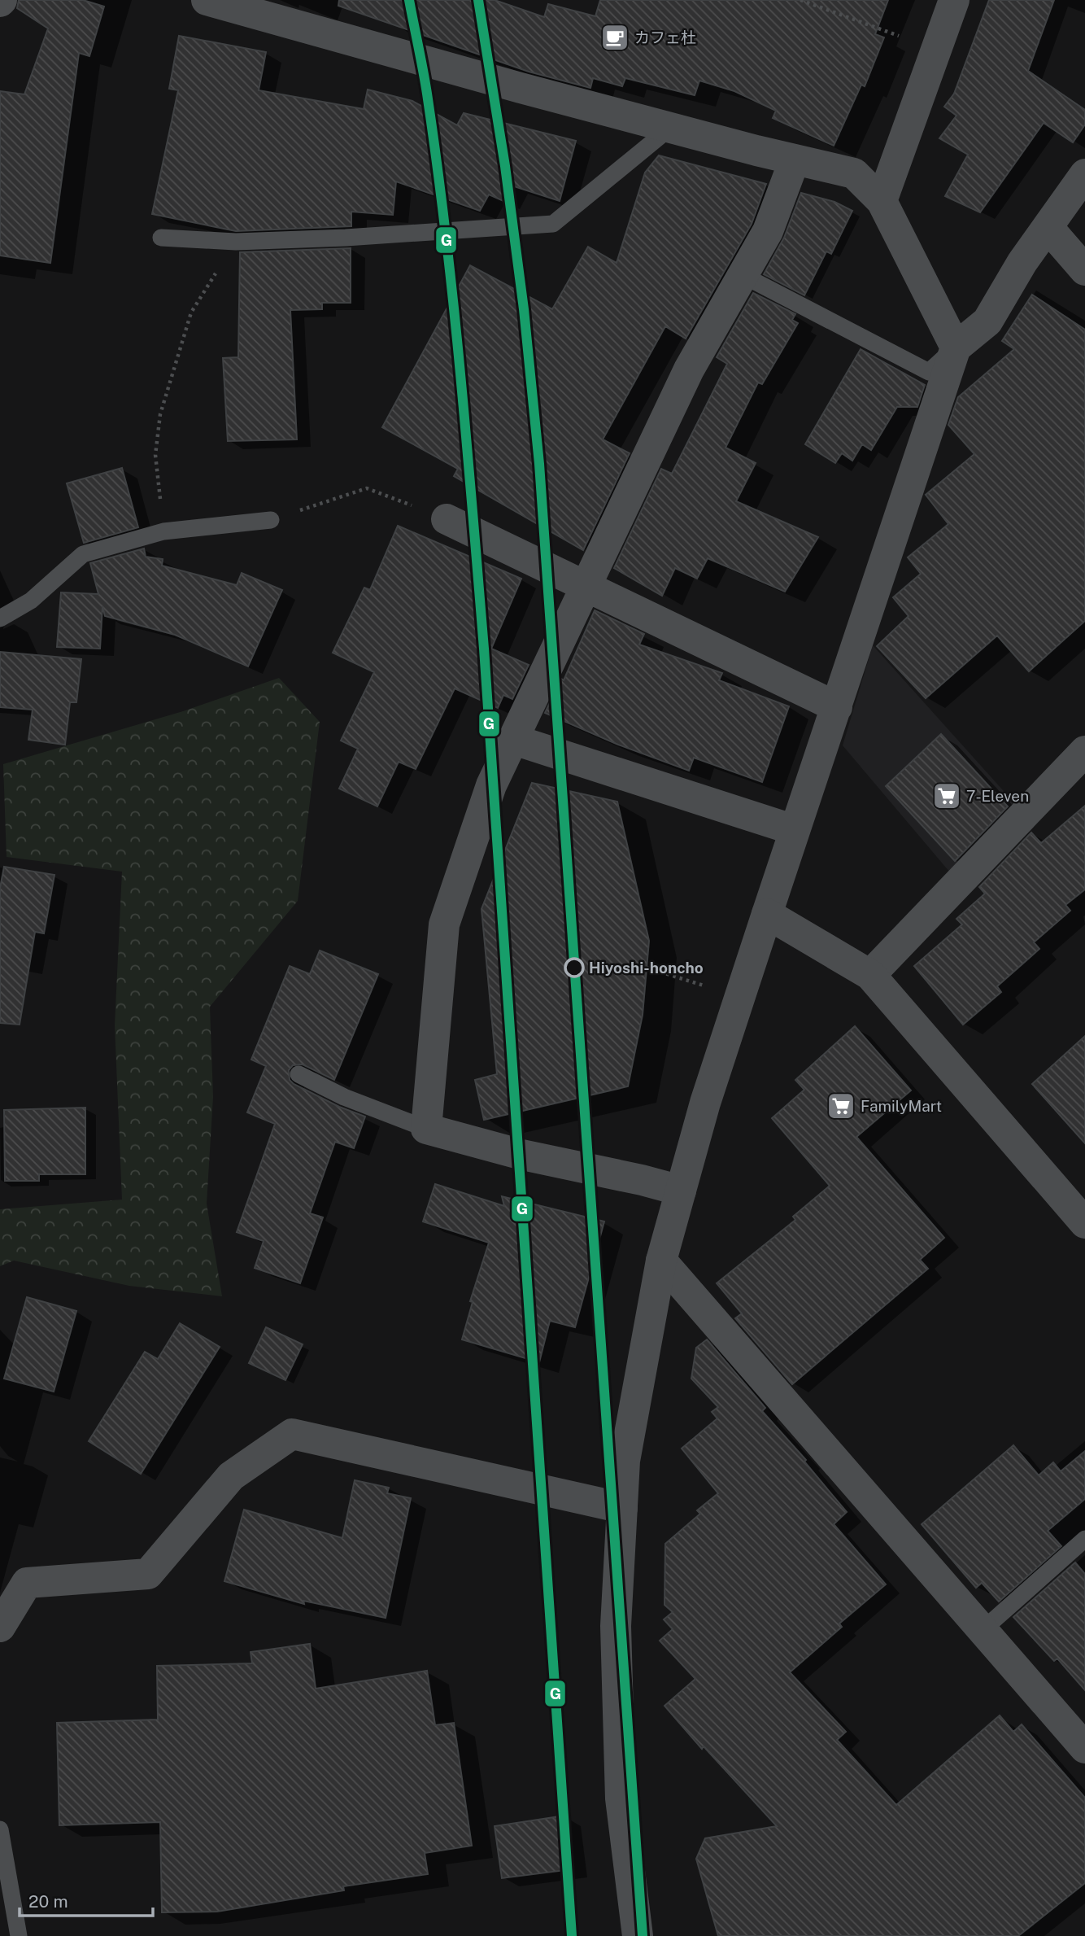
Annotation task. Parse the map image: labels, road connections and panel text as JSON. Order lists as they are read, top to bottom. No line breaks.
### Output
{"places":{"cafe":["カフェ杜"],"supermarket":["7-Eleven","FamilyMart"],"other":["Hiyoshi-honcho"]},"lines":["transit line G"],"scale_bar":"20 m"}
